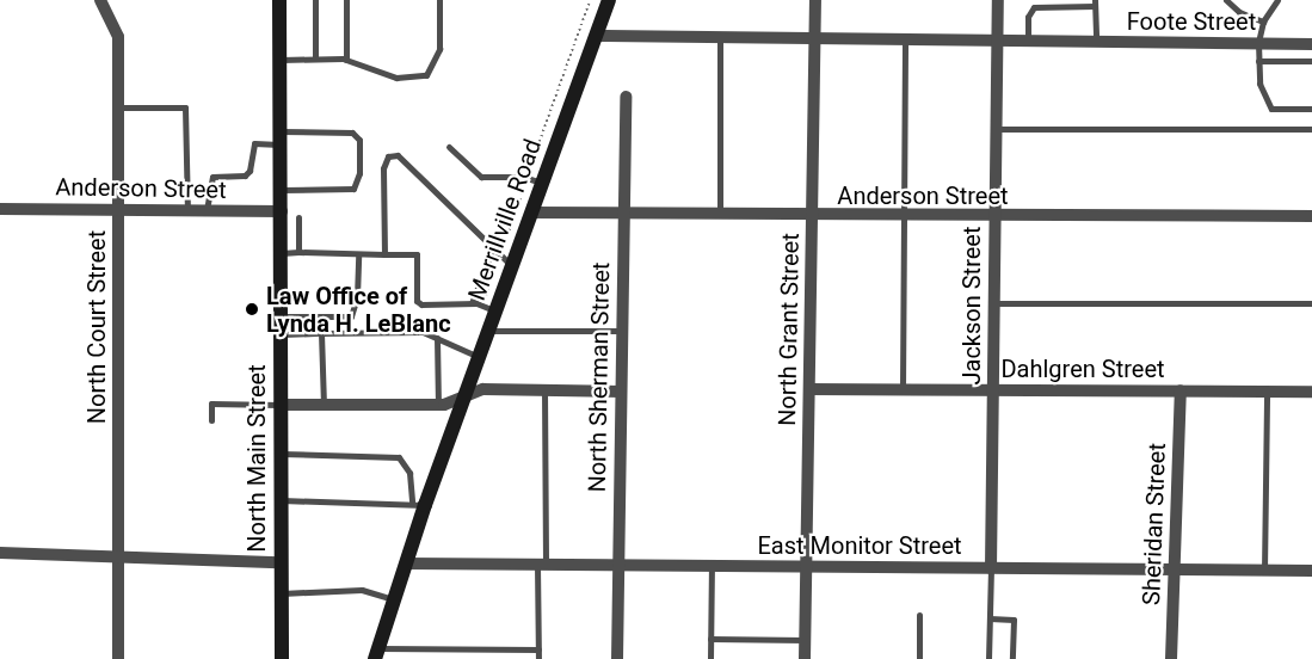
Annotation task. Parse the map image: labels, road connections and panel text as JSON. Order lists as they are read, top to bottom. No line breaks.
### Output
{"streets":{"street":["Foote Street","Anderson Street","Merrillville Road","Jackson Street","North Court Street","North Grant Street","Dahlgren Street","North Sherman Street","North Main Street","Sheridan Street","East Monitor Street"]},"crossings":[["Foote Street","Merrillville Road"],["Foote Street","Jackson Street"],["Foote Street","North Grant Street"],["Anderson Street","Merrillville Road"],["Anderson Street","Jackson Street"],["Anderson Street","North Court Street"],["Anderson Street","North Grant Street"],["Anderson Street","North Sherman Street"],["Anderson Street","North Main Street"],["Merrillville Road","East Monitor Street"],["Jackson Street","Dahlgren Street"],["Jackson Street","East Monitor Street"],["North Grant Street","Dahlgren Street"],["North Grant Street","East Monitor Street"],["Dahlgren Street","Sheridan Street"],["North Sherman Street","East Monitor Street"],["Sheridan Street","East Monitor Street"]],"places":["Law Office of Lynda H. LeBlanc"]}
